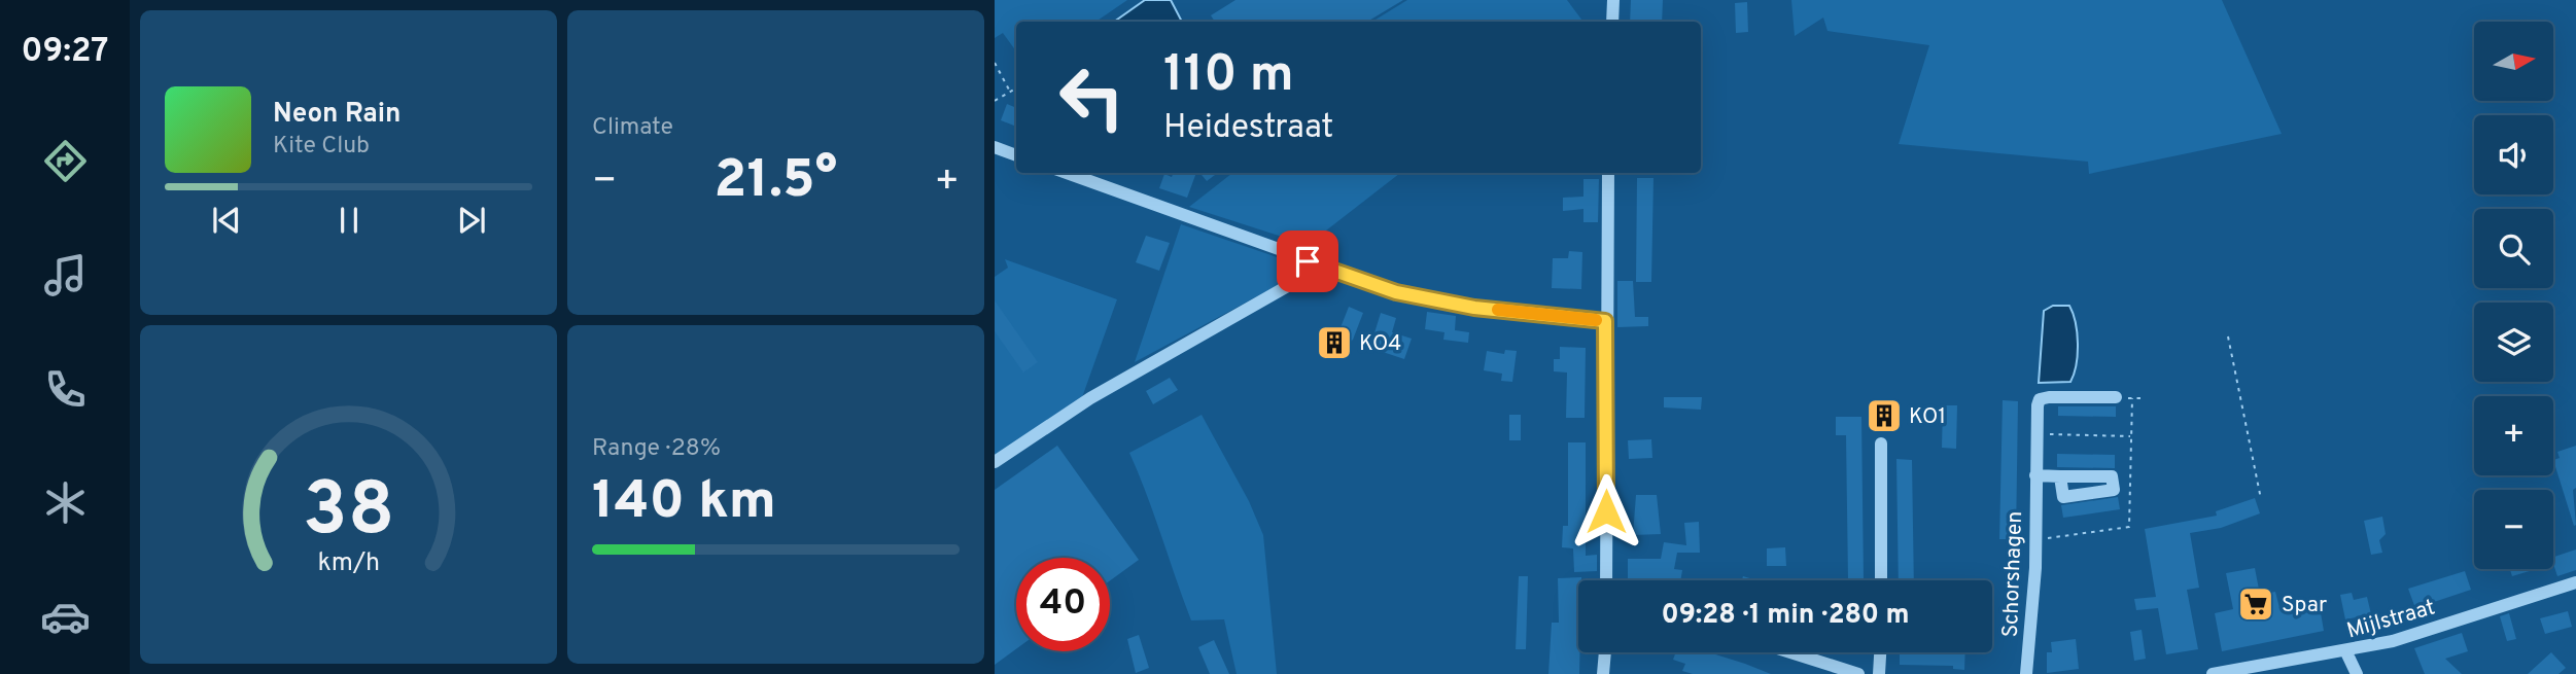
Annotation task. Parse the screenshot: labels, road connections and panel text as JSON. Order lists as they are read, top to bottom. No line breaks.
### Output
{"streets":{"street":["Schorshagen","Mijlstraat"]},"places":{"building":["KO4","KO1"],"supermarket":["Spar"]},"north":"right","page":{"tabs":"09:27","tile":["Climate",["Range · 28%","140 km"]],"map_buttons":["+","−"],"turn":["110 m","Heidestraat"],"song":["Neon Rain","Kite Club"],"heat":["−","21.5°","+"],"limit":"40","trip":"09:28 · 1 min · 280 m","gauge":["38","km/h"]}}
